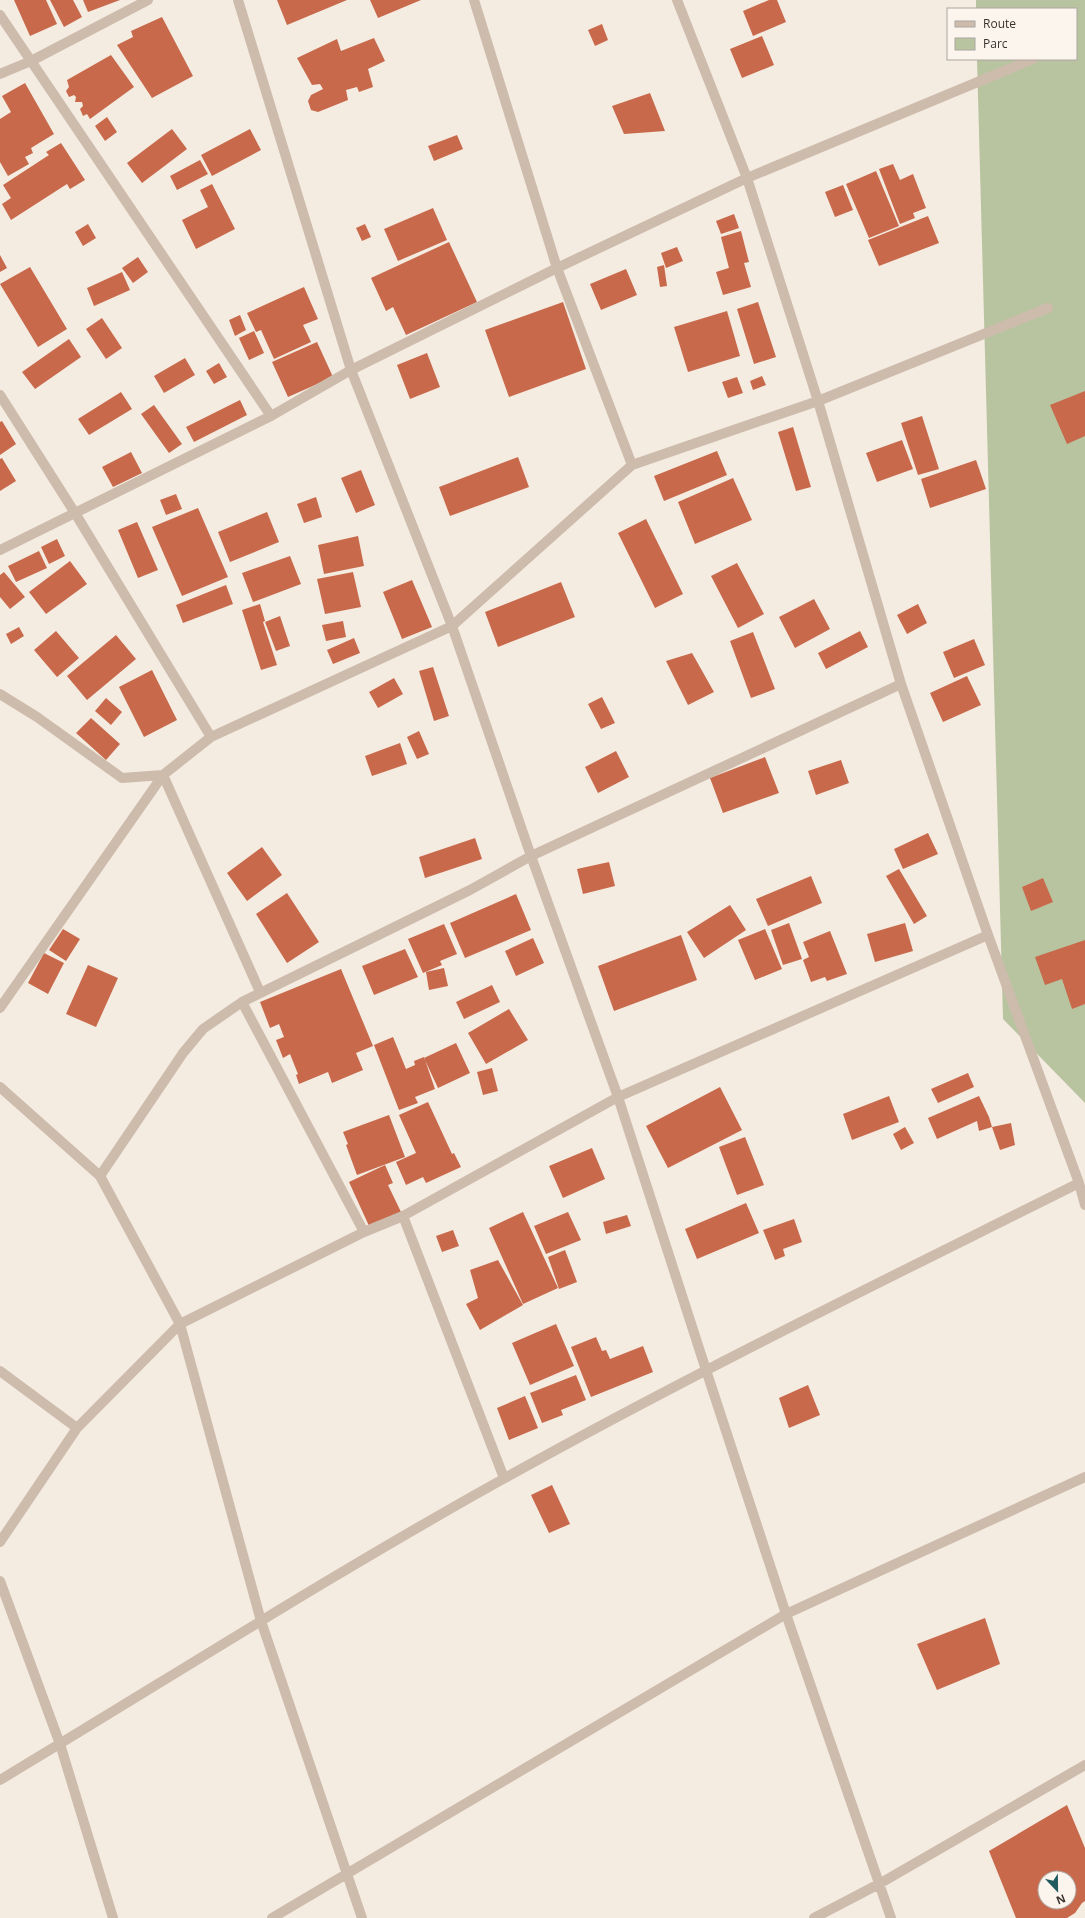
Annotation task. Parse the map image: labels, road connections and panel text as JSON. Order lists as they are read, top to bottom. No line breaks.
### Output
{"legend":["Route","Parc"],"north":"bottom"}
